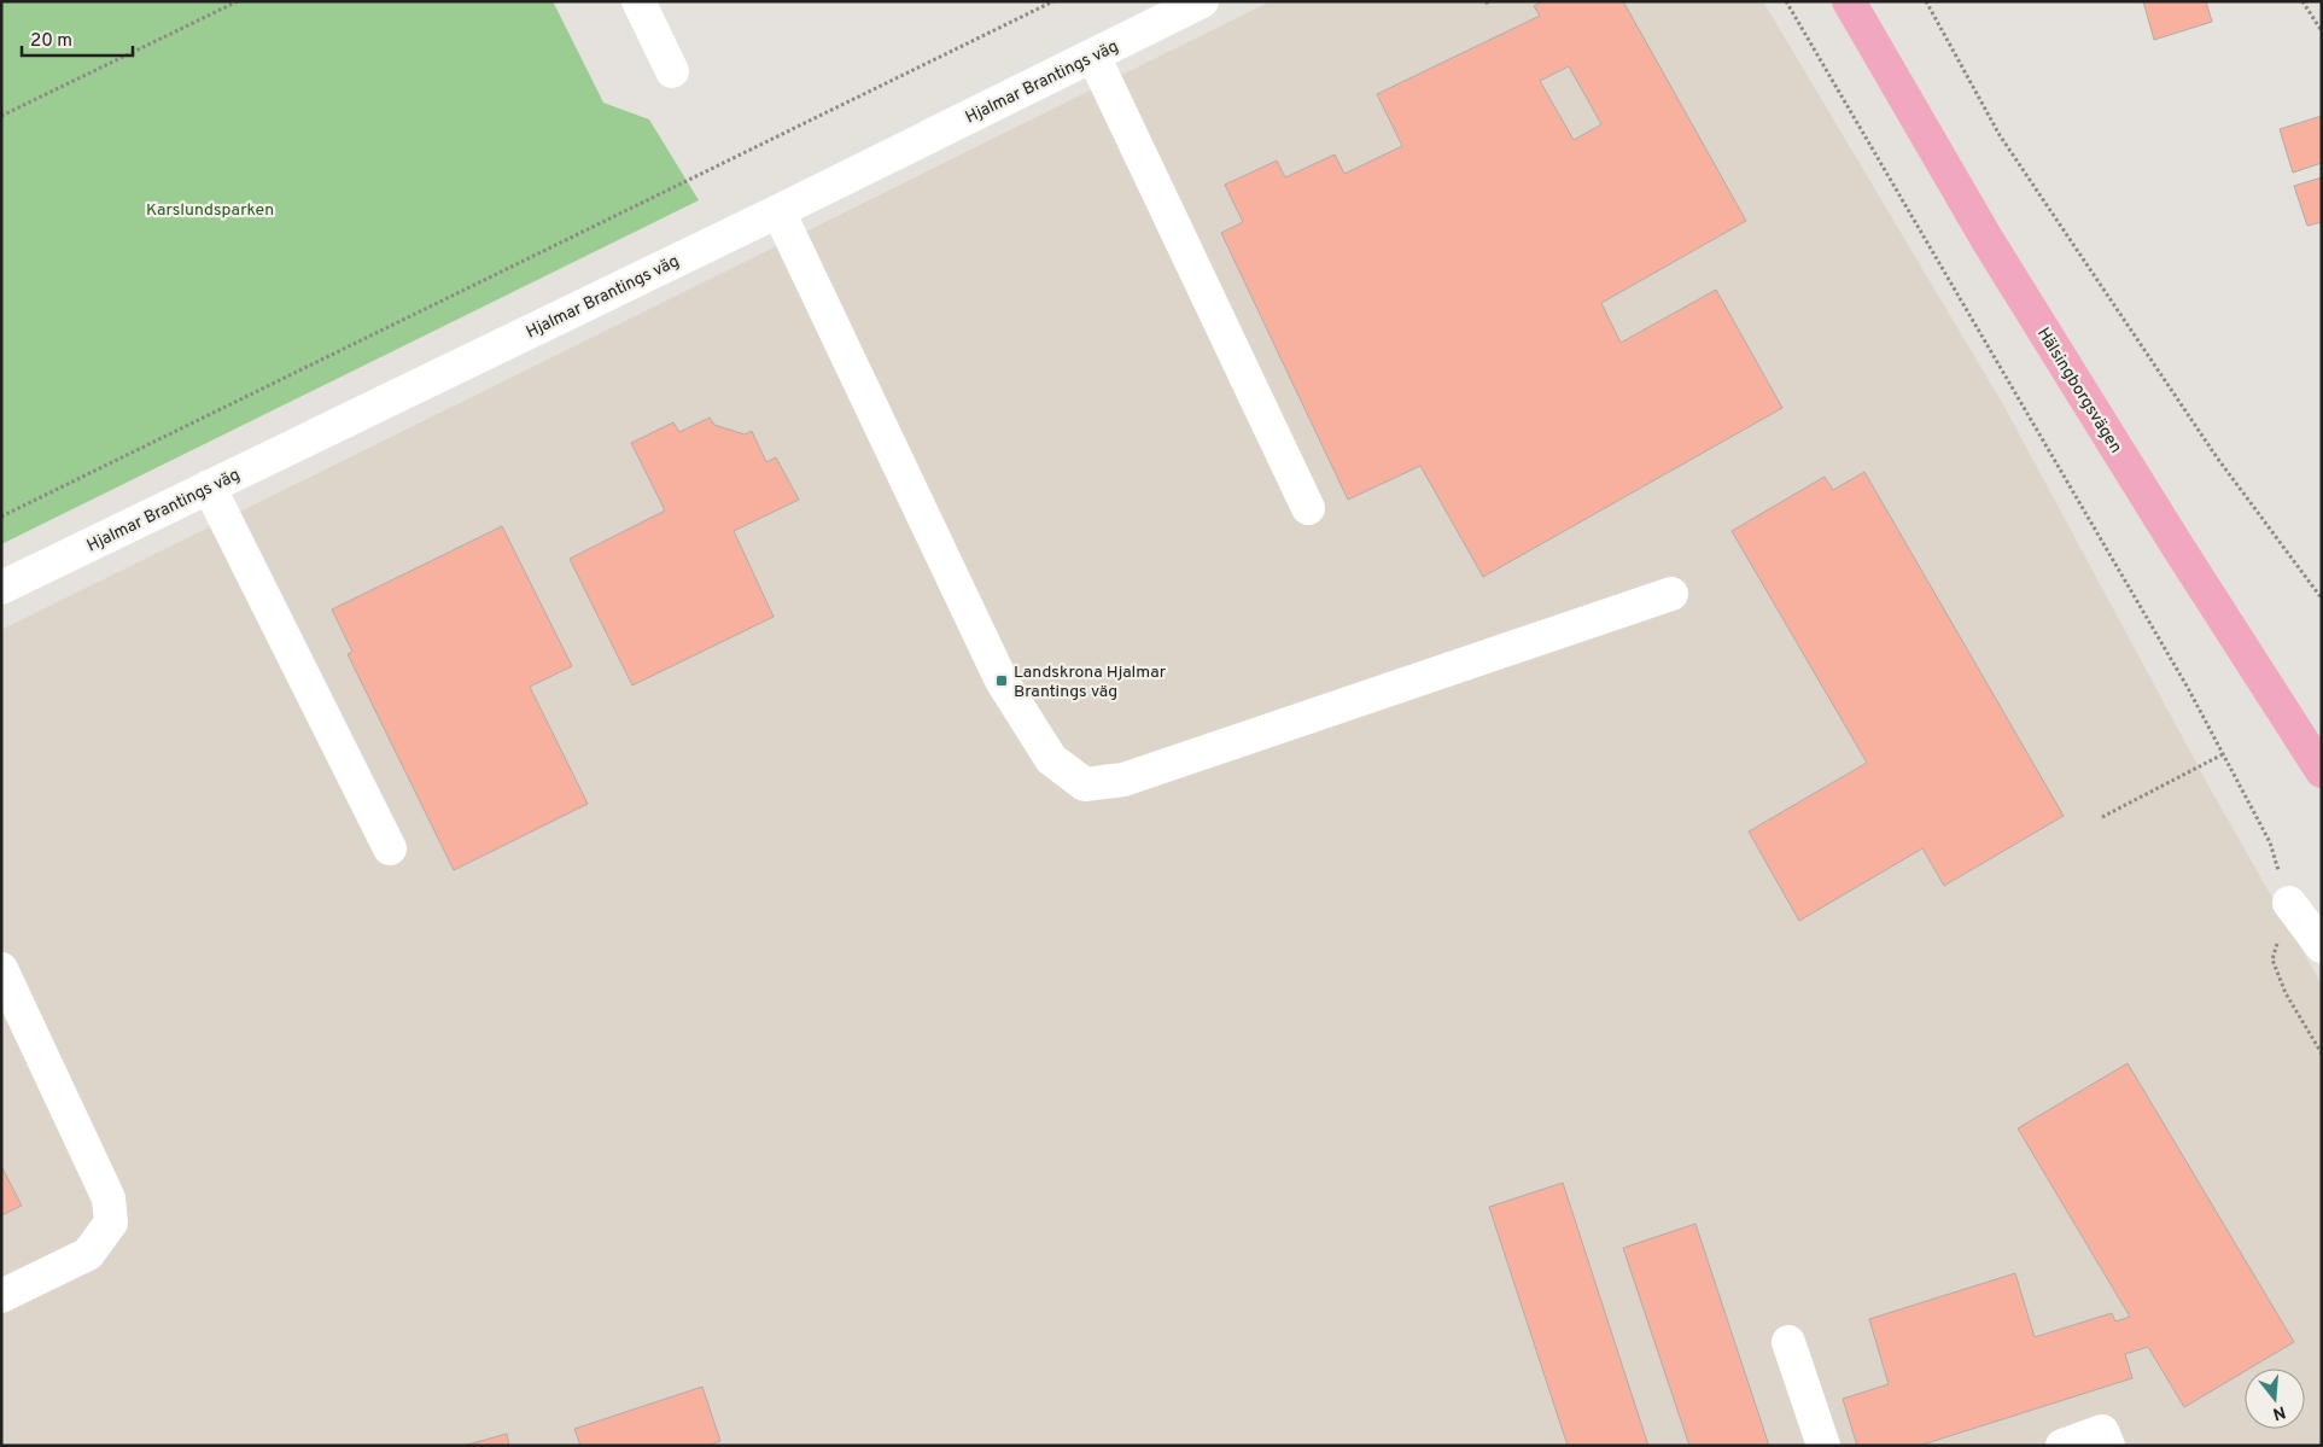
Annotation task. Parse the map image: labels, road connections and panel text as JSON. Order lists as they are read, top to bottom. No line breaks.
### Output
{"streets":{"main road":["Hälsingborgsvägen"],"street":["Hjalmar Brantings väg"]},"parks":["Karslundsparken"],"places":{"transit":["Landskrona Hjalmar Brantings väg"]},"scale_bar":"20 m","north":"bottom"}
